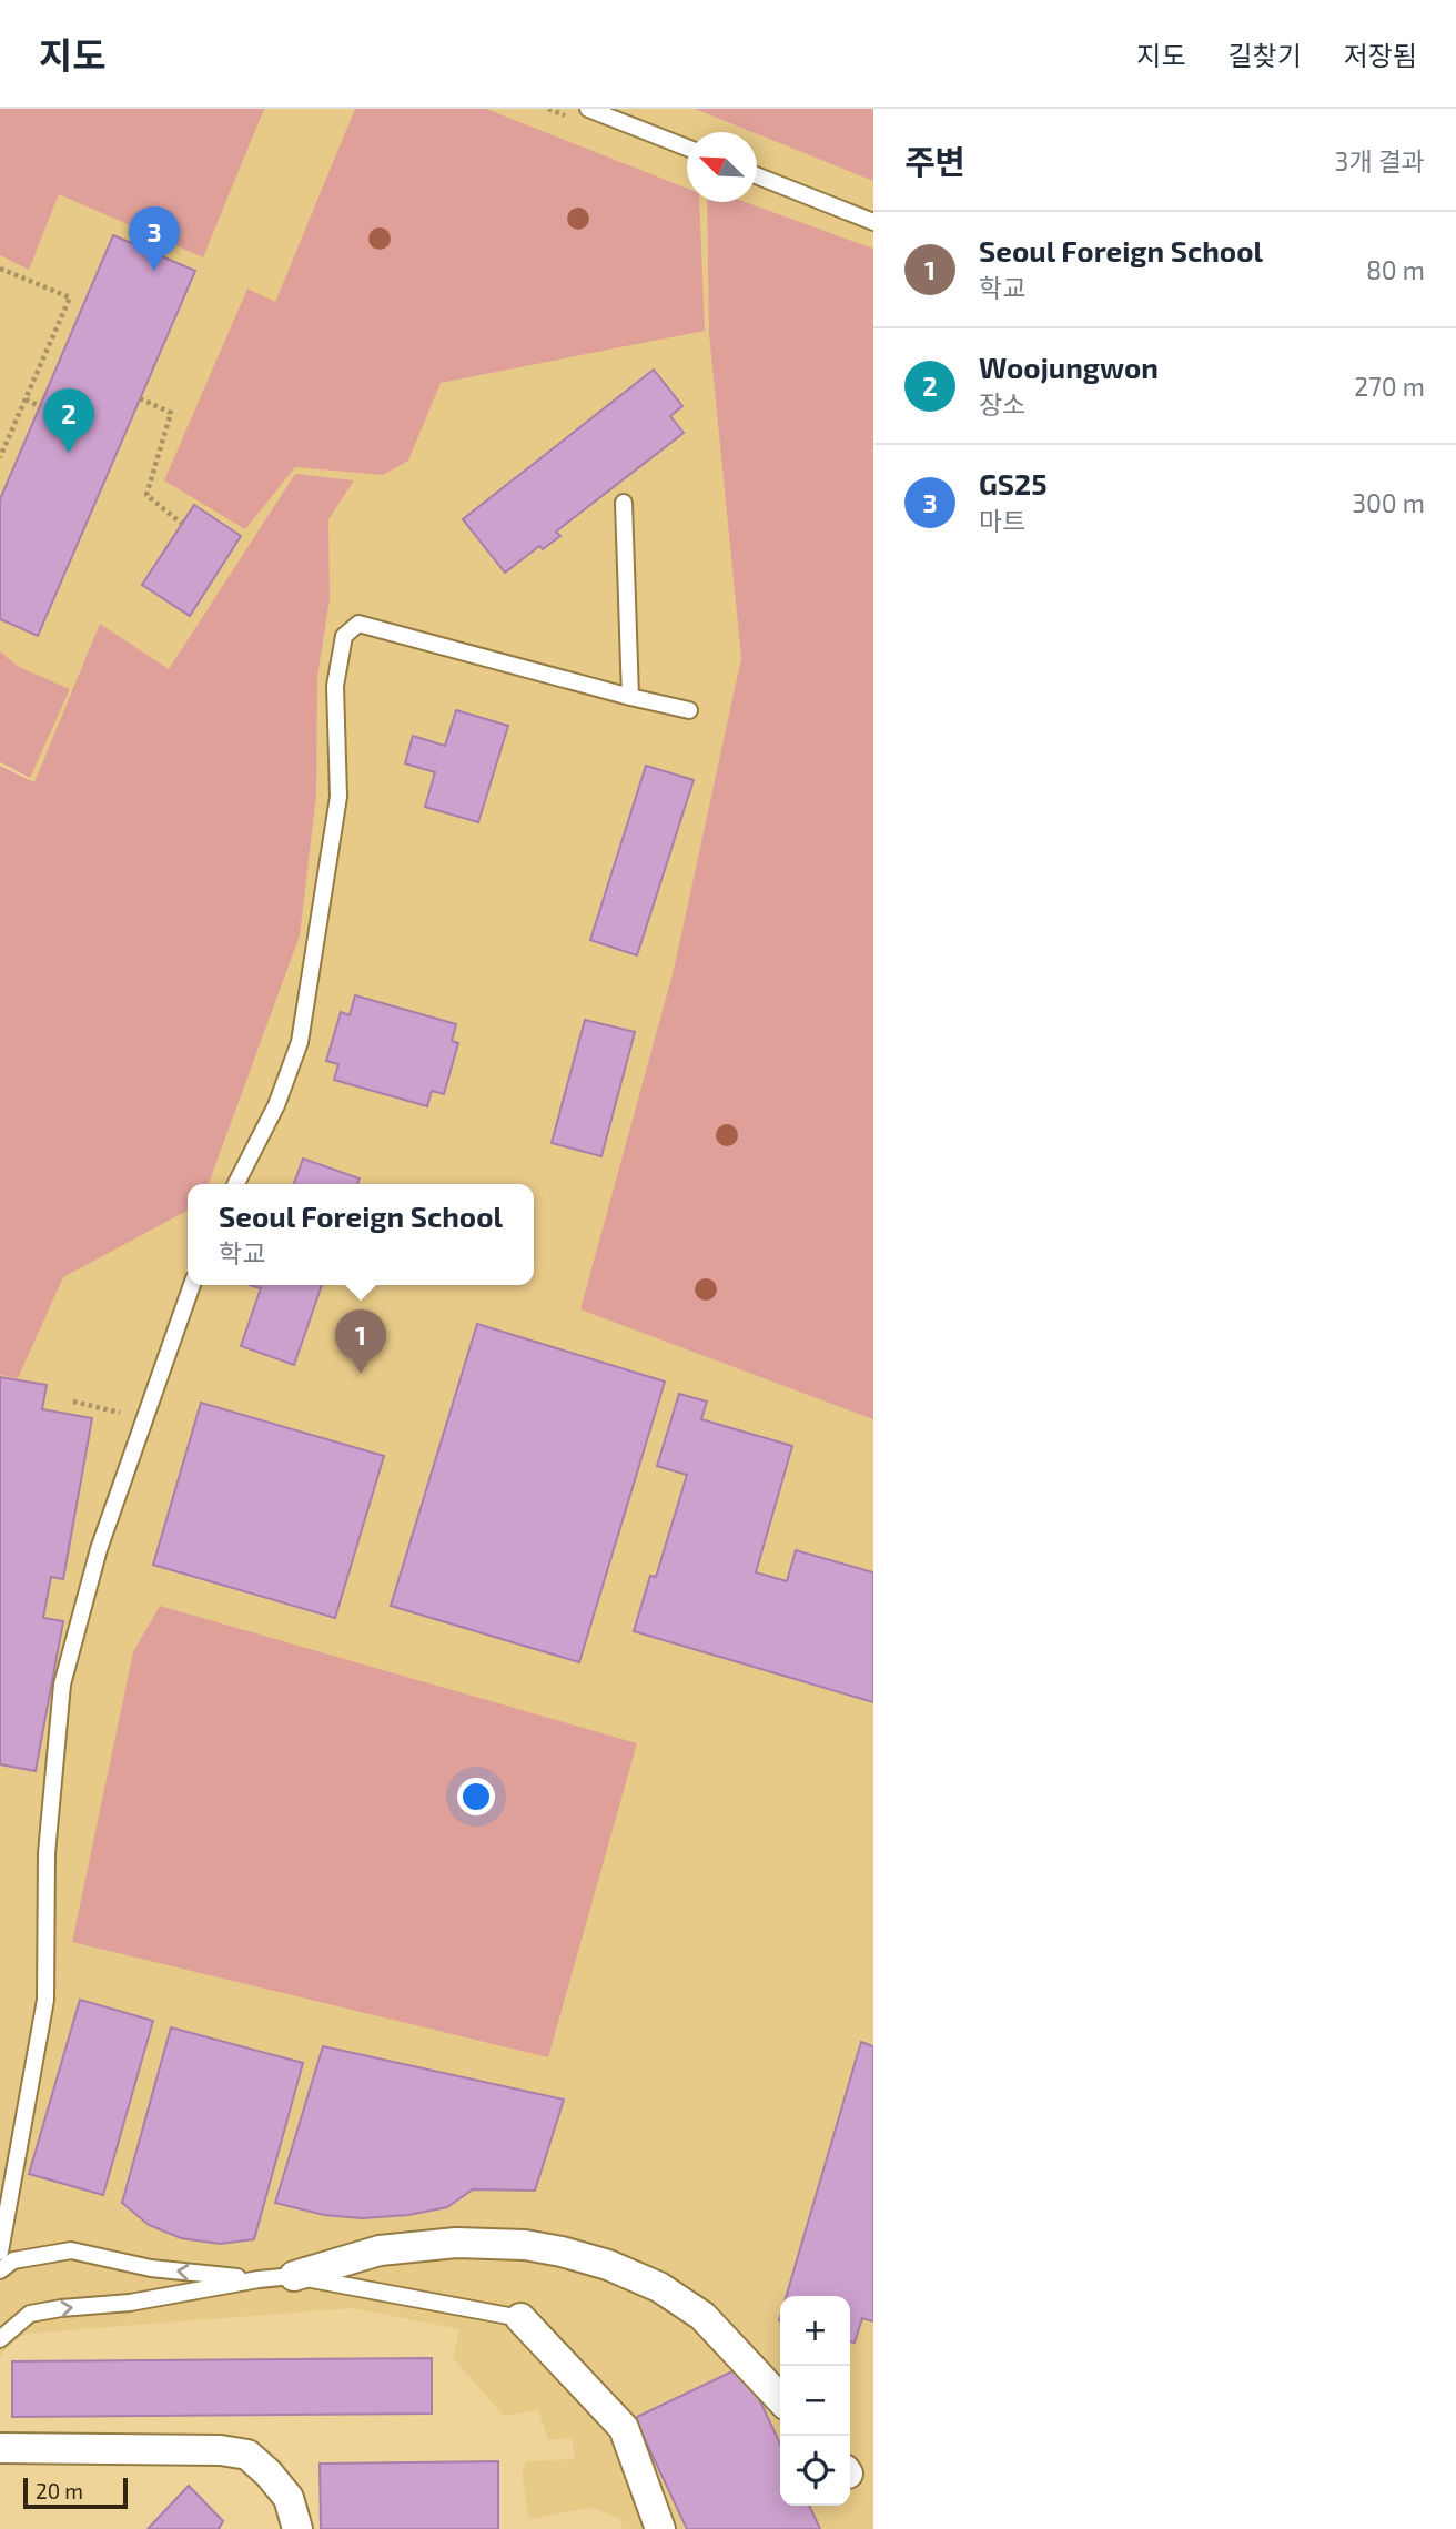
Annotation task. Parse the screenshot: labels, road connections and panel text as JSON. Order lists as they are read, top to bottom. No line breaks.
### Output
{"scale_bar":"20 m","north":"top left","page":{"header":"지도","nav":["지도","길찾기","저장됨"],"heading":["주변","3개 결과"],"pins":["3","2","1"],"list":[{"mark":"1","name":"Seoul Foreign School","note":"학교","value":"80 m"},{"mark":"2","name":"Woojungwon","note":"장소","value":"270 m"},{"mark":"3","name":"GS25","note":"마트","value":"300 m"}],"popup":["Seoul Foreign School","학교"],"map_buttons":["+","−"],"scale":"20 m"}}
